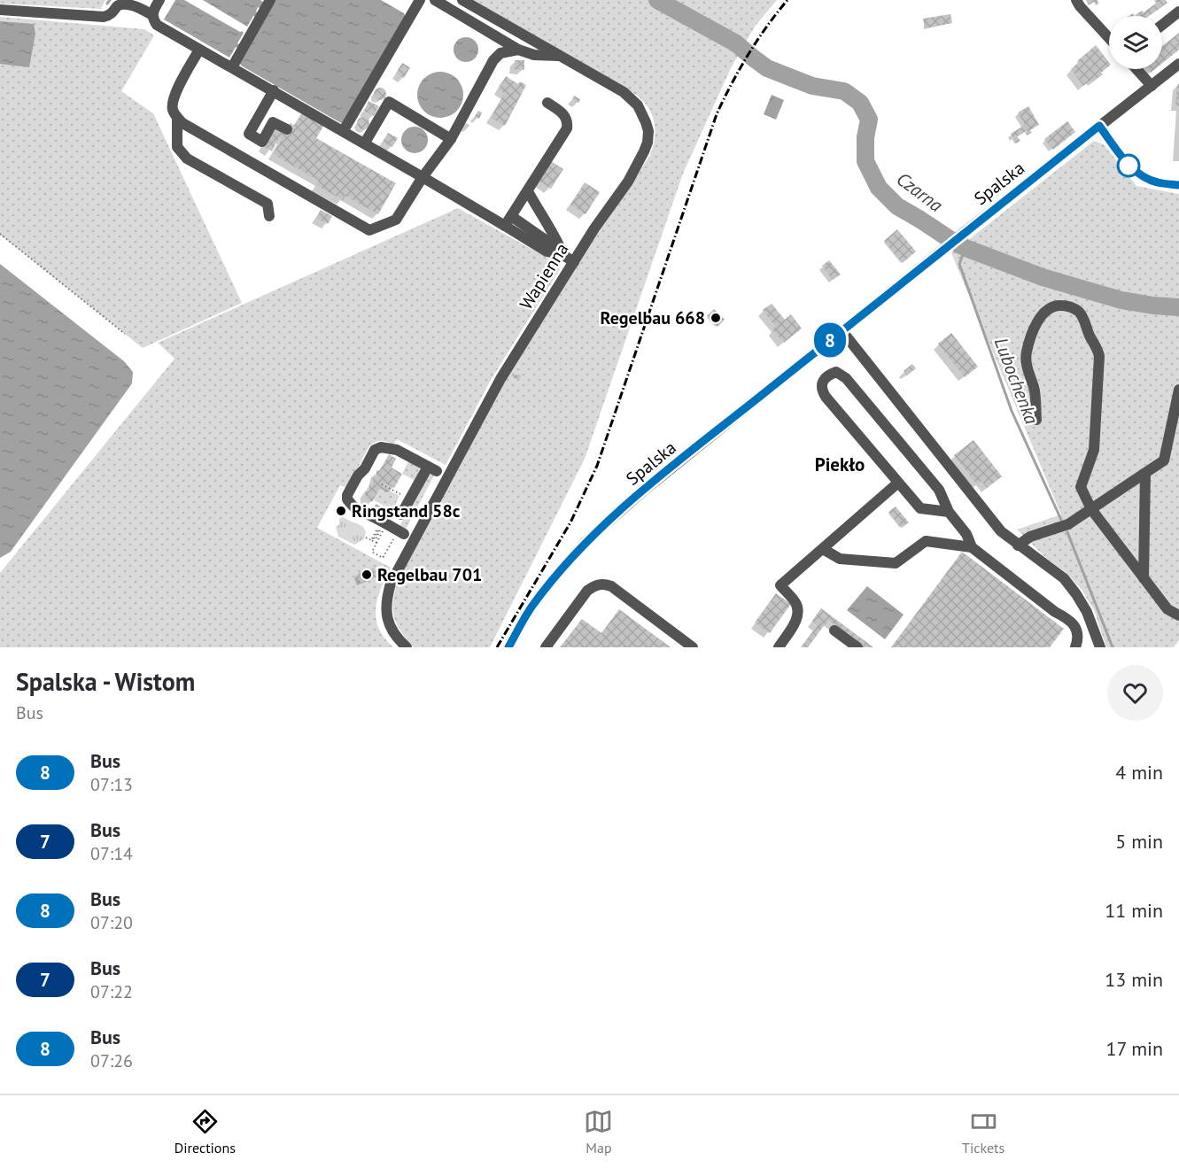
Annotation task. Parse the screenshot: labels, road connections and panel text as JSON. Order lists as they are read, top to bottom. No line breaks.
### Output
{"streets":{"street":["Spalska","Wapienna"]},"districts":["Piekło"],"water":["Czarna","Lubochenka"],"places":["Regelbau 668","Ringstand 58c","Regelbau 701"],"lines":["bus line 8"],"page":{"on_map":"8","heading":["Spalska - Wistom","Bus"],"list":[{"mark":"8","name":"Bus","note":"07:13","value":"4 min"},{"mark":"7","name":"Bus","note":"07:14","value":"5 min"},{"mark":"8","name":"Bus","note":"07:20","value":"11 min"},{"mark":"7","name":"Bus","note":"07:22","value":"13 min"},{"mark":"8","name":"Bus","note":"07:26","value":"17 min"}],"tabs":["Directions","Map","Tickets"]}}
